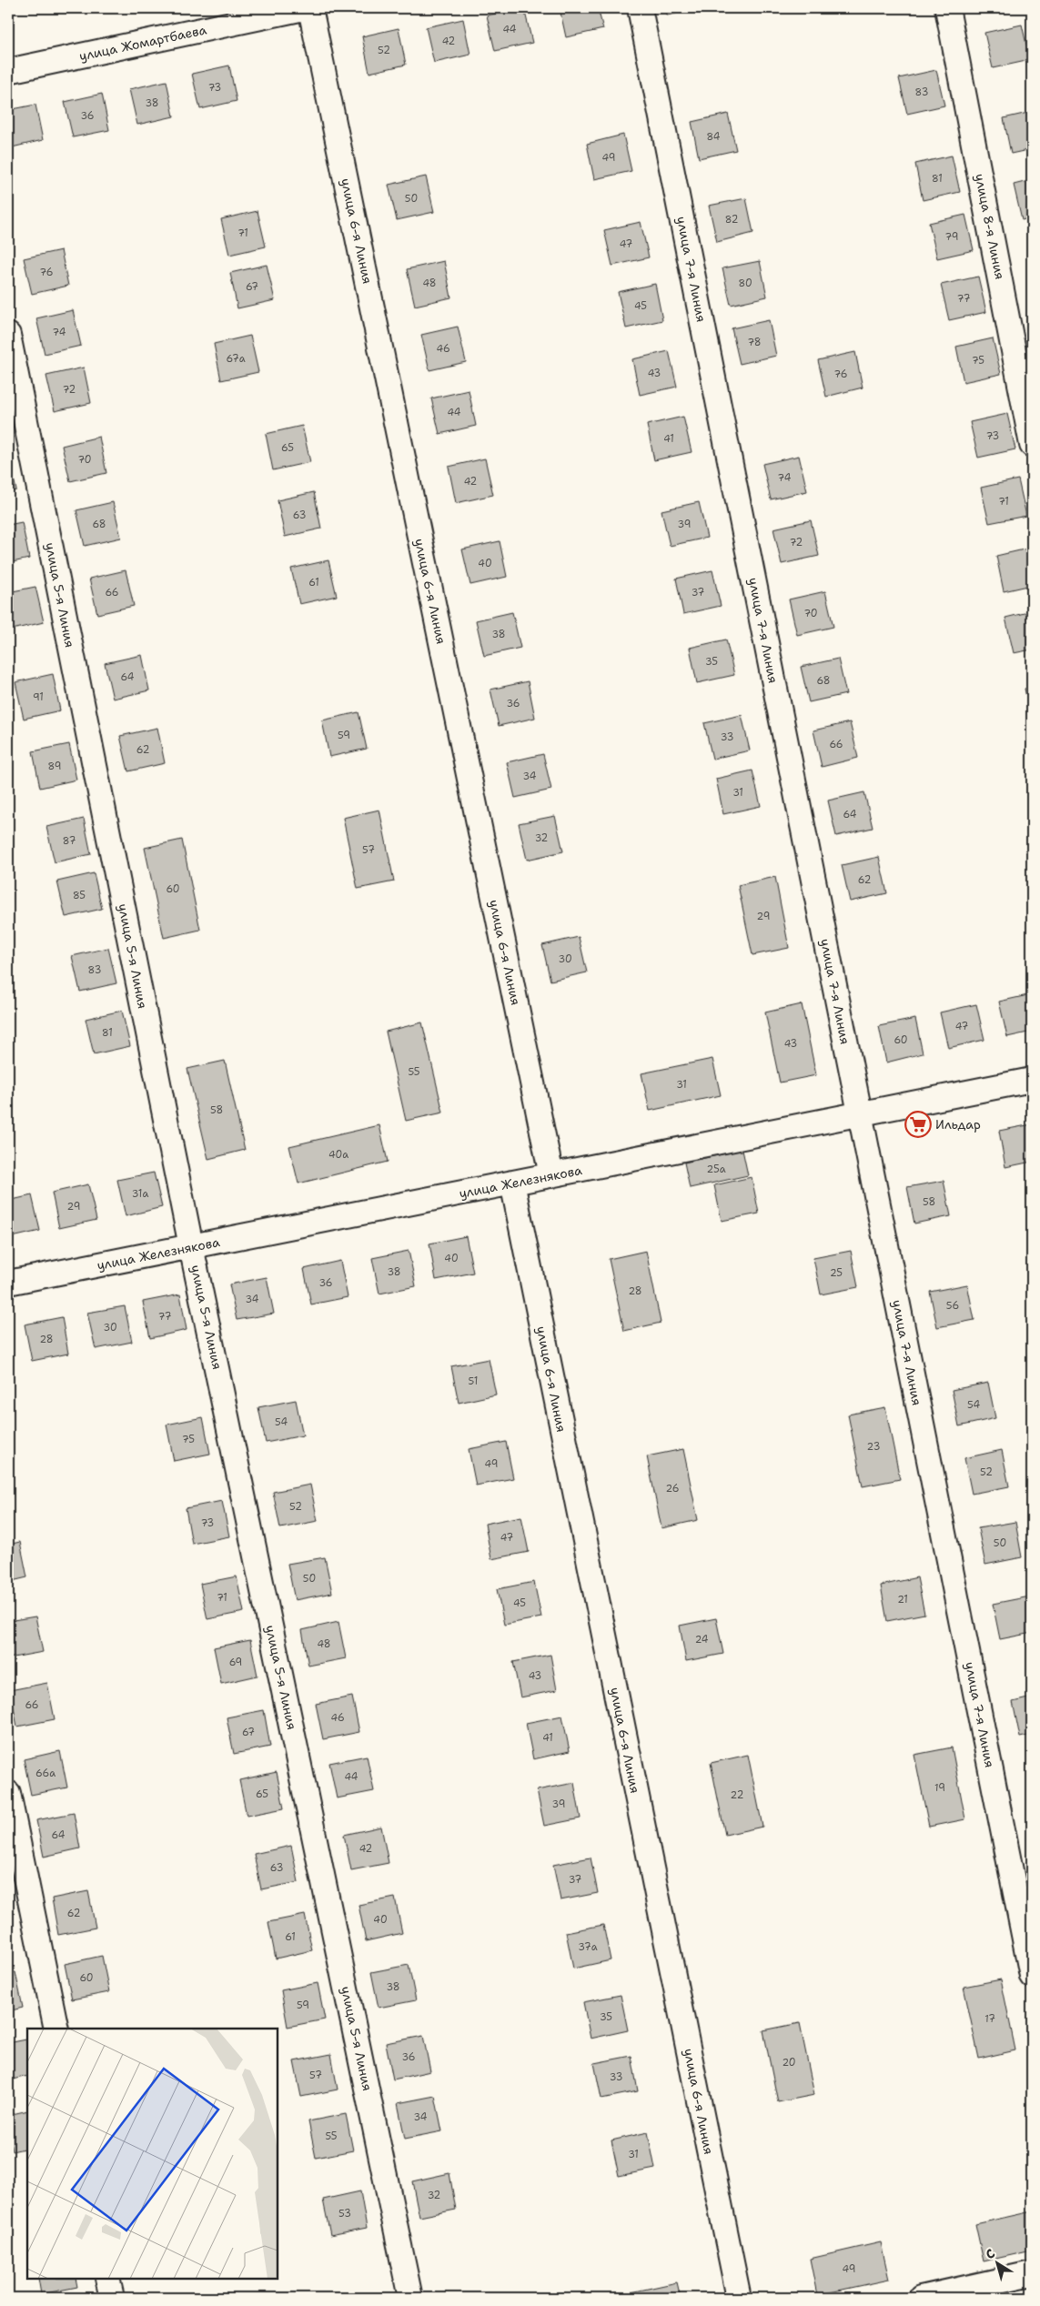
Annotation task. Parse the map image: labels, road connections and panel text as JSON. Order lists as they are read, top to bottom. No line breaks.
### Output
{"streets":{"street":["улица Жомартбаева","улица 8-я Линия","улица 6-я Линия","улица 7-я Линия","улица 5-я Линия","улица Железнякова"]},"crossings":[["улица 6-я Линия","улица Железнякова"],["улица 7-я Линия","улица Железнякова"],["улица 5-я Линия","улица Железнякова"]],"places":{"supermarket":["Ильдар"]},"house_numbers":["44","42","52","73","83","38","36","84","49","81","50","82","71","79","47","76","48","80","67","77","45","74","78","46","67а","75","43","76","72","44","73","41","65","70","74","42","71","63","68","39","72","40","61","66","37","70","38","35","64","68","91","36","59","33","66","62","89","34","31","64","32","87","57","62","60","85","29","30","83","47","81","60","43","55","31","58","40а","25а","31а","58","29","40","38","25","36","28","34","56","77","30","28","51","54","54","75","23","49","52","26","52","73","47","50","50","71","21","45","24","48","69","43","66","46","67","41","66а","44","19","65","22","39","64","42","63","37","62","40","61","37а","60","38","59","35","17","36","20","57","33","34","55","31","32","53","49"],"north":"top left"}
